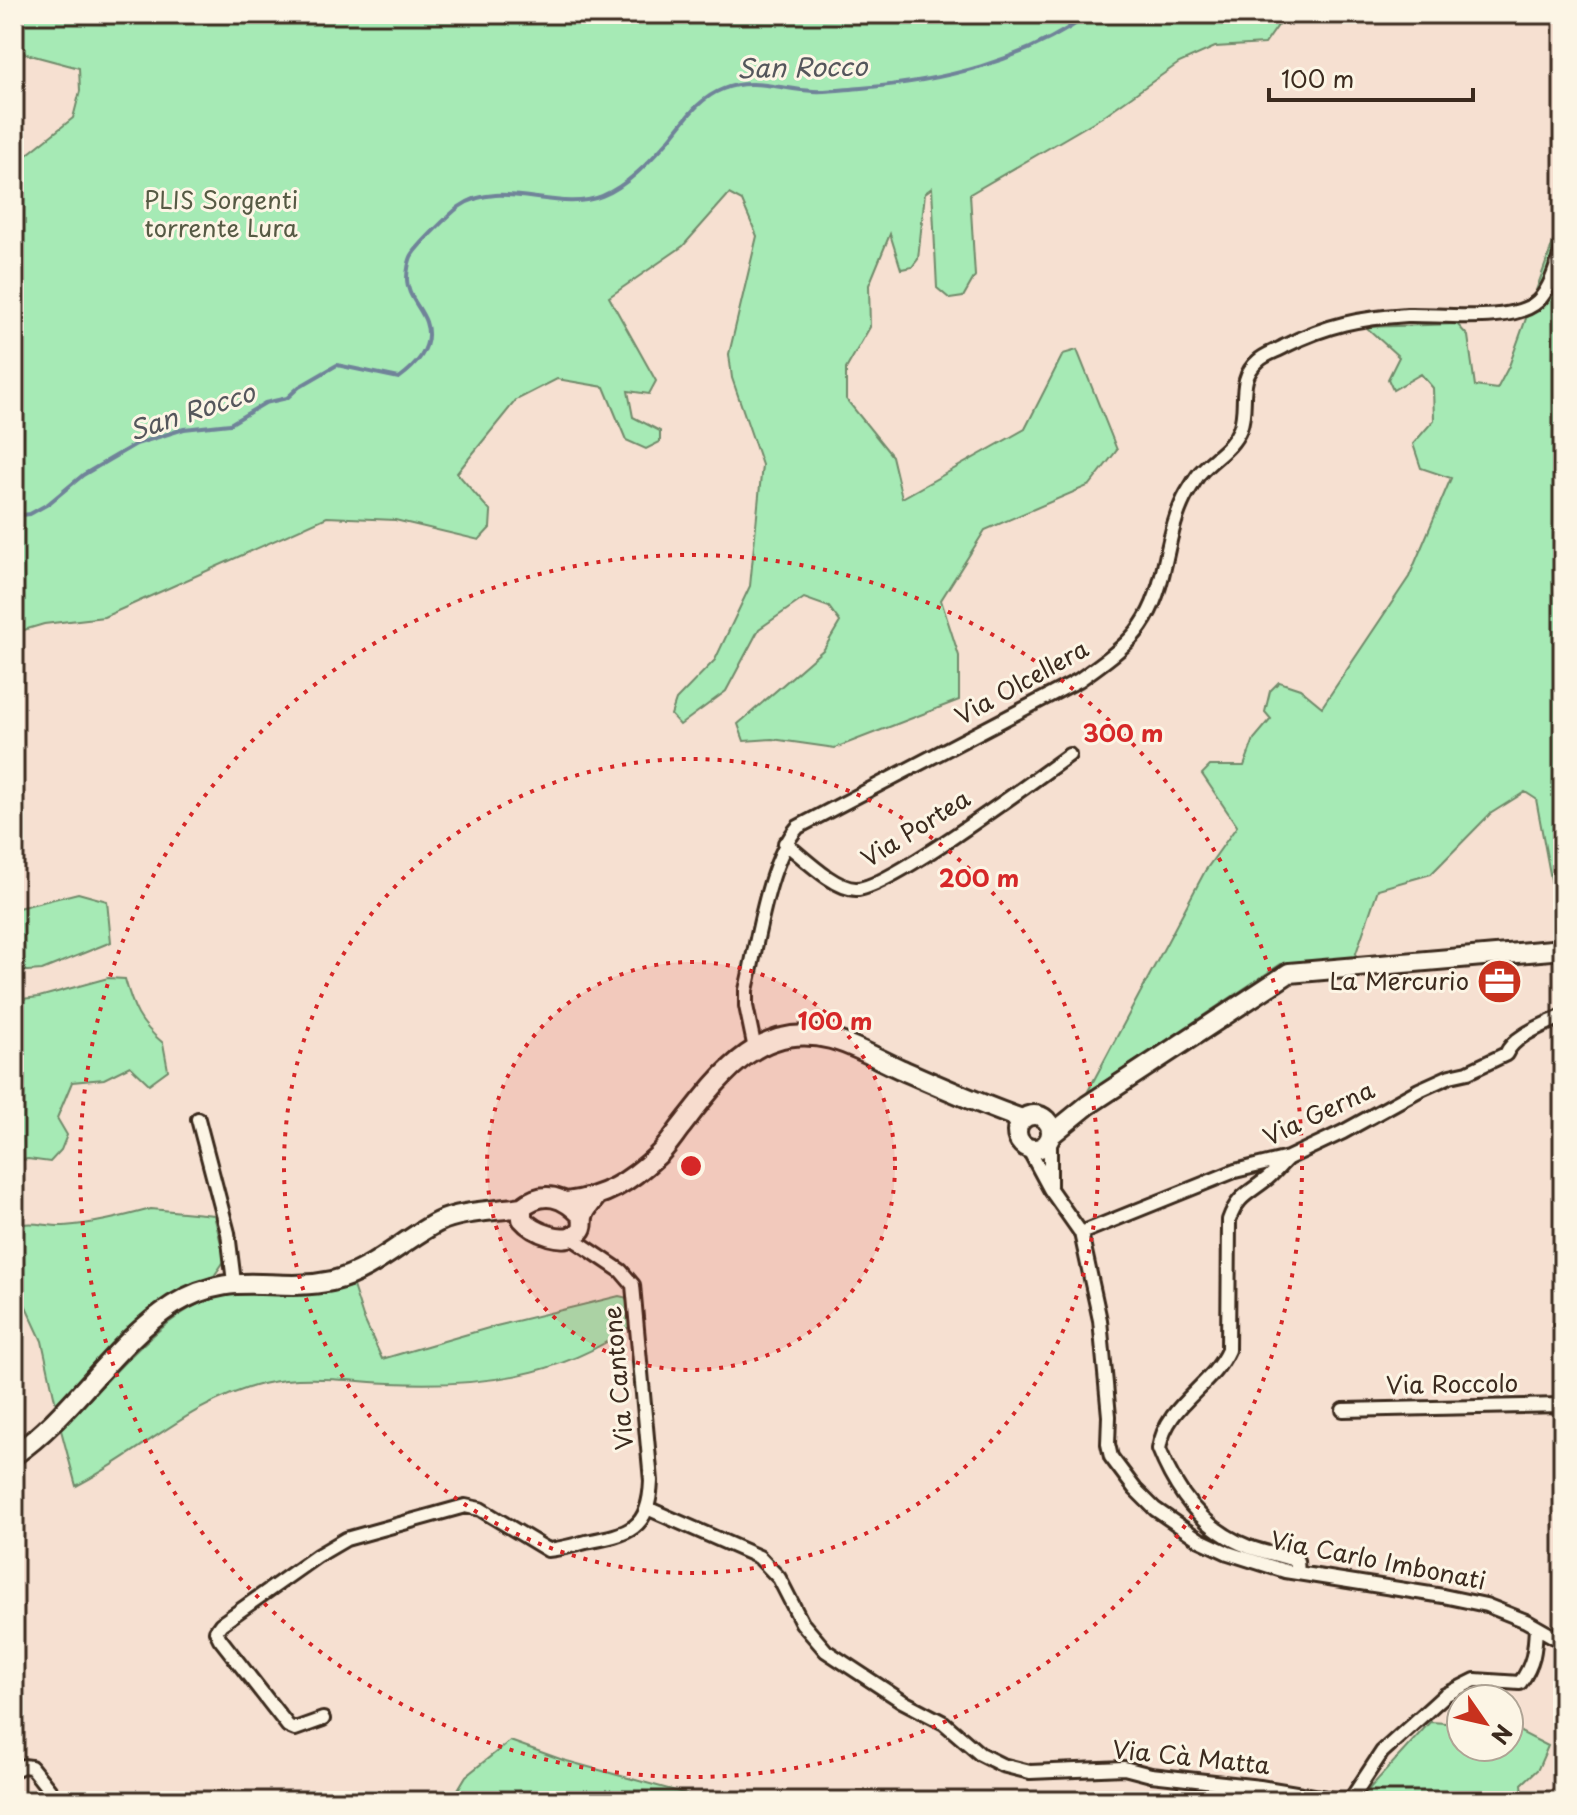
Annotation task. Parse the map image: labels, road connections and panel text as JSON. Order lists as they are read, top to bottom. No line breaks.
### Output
{"streets":{"street":["Via Olcellera","Via Portea","Via Gerna","Via Cantone","Via Roccolo","Via Carlo Imbonati","Via Cà Matta"]},"crossings":[["Via Olcellera","Via Portea"],["Via Gerna","Via Carlo Imbonati"],["Via Cantone","Via Cà Matta"],["Via Carlo Imbonati","Via Cà Matta"]],"water":["San Rocco"],"parks":["PLIS Sorgenti torrente Lura"],"places":{"office":["La Mercurio"]},"scale_bar":"100 m","north":"bottom right","rings":["300 m","200 m","100 m"]}
